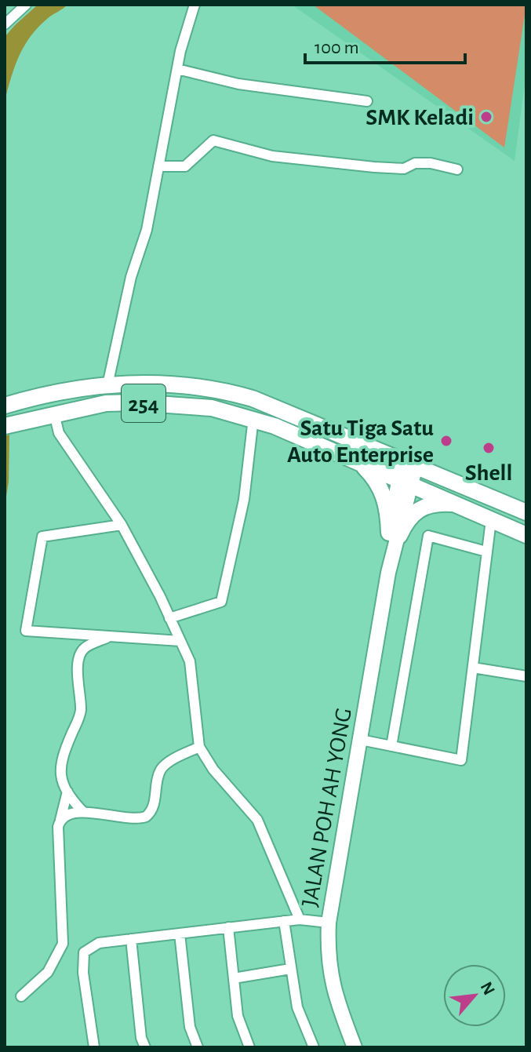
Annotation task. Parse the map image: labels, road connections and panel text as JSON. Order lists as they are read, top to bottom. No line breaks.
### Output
{"streets":{"main road":["254","JALAN POH AH YONG"]},"crossings":[["254","JALAN POH AH YONG"]],"places":["SMK Keladi","Satu Tiga Satu Auto Enterprise","Shell"],"scale_bar":"100 m","north":"top right"}
